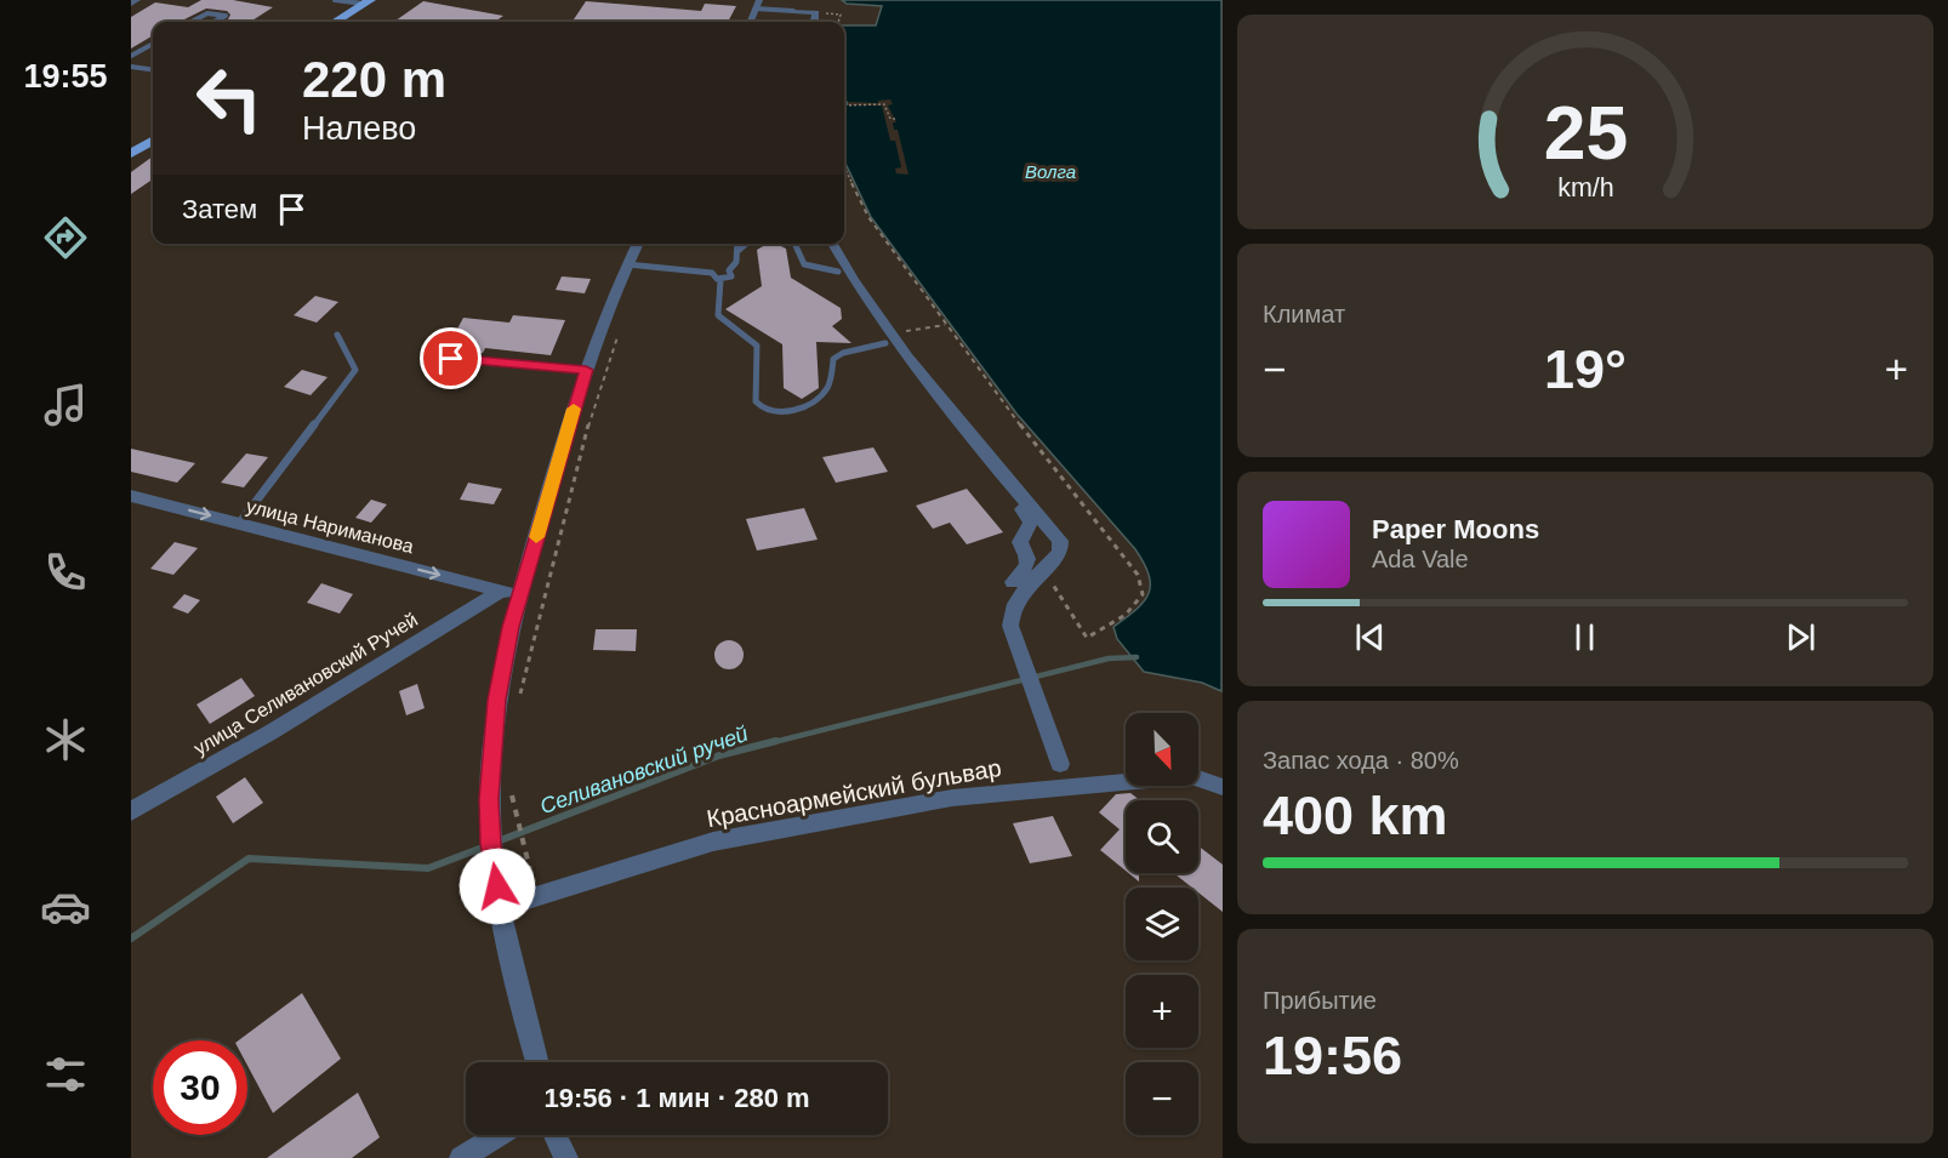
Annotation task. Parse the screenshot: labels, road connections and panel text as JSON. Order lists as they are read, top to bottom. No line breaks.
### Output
{"streets":{"street":["улица Нариманова","улица Селивановский Ручей","Красноармейский бульвар"]},"crossings":[["улица Нариманова","улица Селивановский Ручей"]],"one_way":["улица Нариманова"],"water":["Волга","Селивановский ручей"],"north":"bottom right","page":{"tabs":"19:55","turn":["220 m","Налево"],"then":"Затем","tile":["Климат",["Запас хода · 80%","400 km"],["Прибытие","19:56"]],"heat":["−","19°","+"],"song":["Paper Moons","Ada Vale"],"map_buttons":["+","−"],"limit":"30","trip":"19:56 · 1 мин · 280 m","gauge":["25","km/h"]}}
